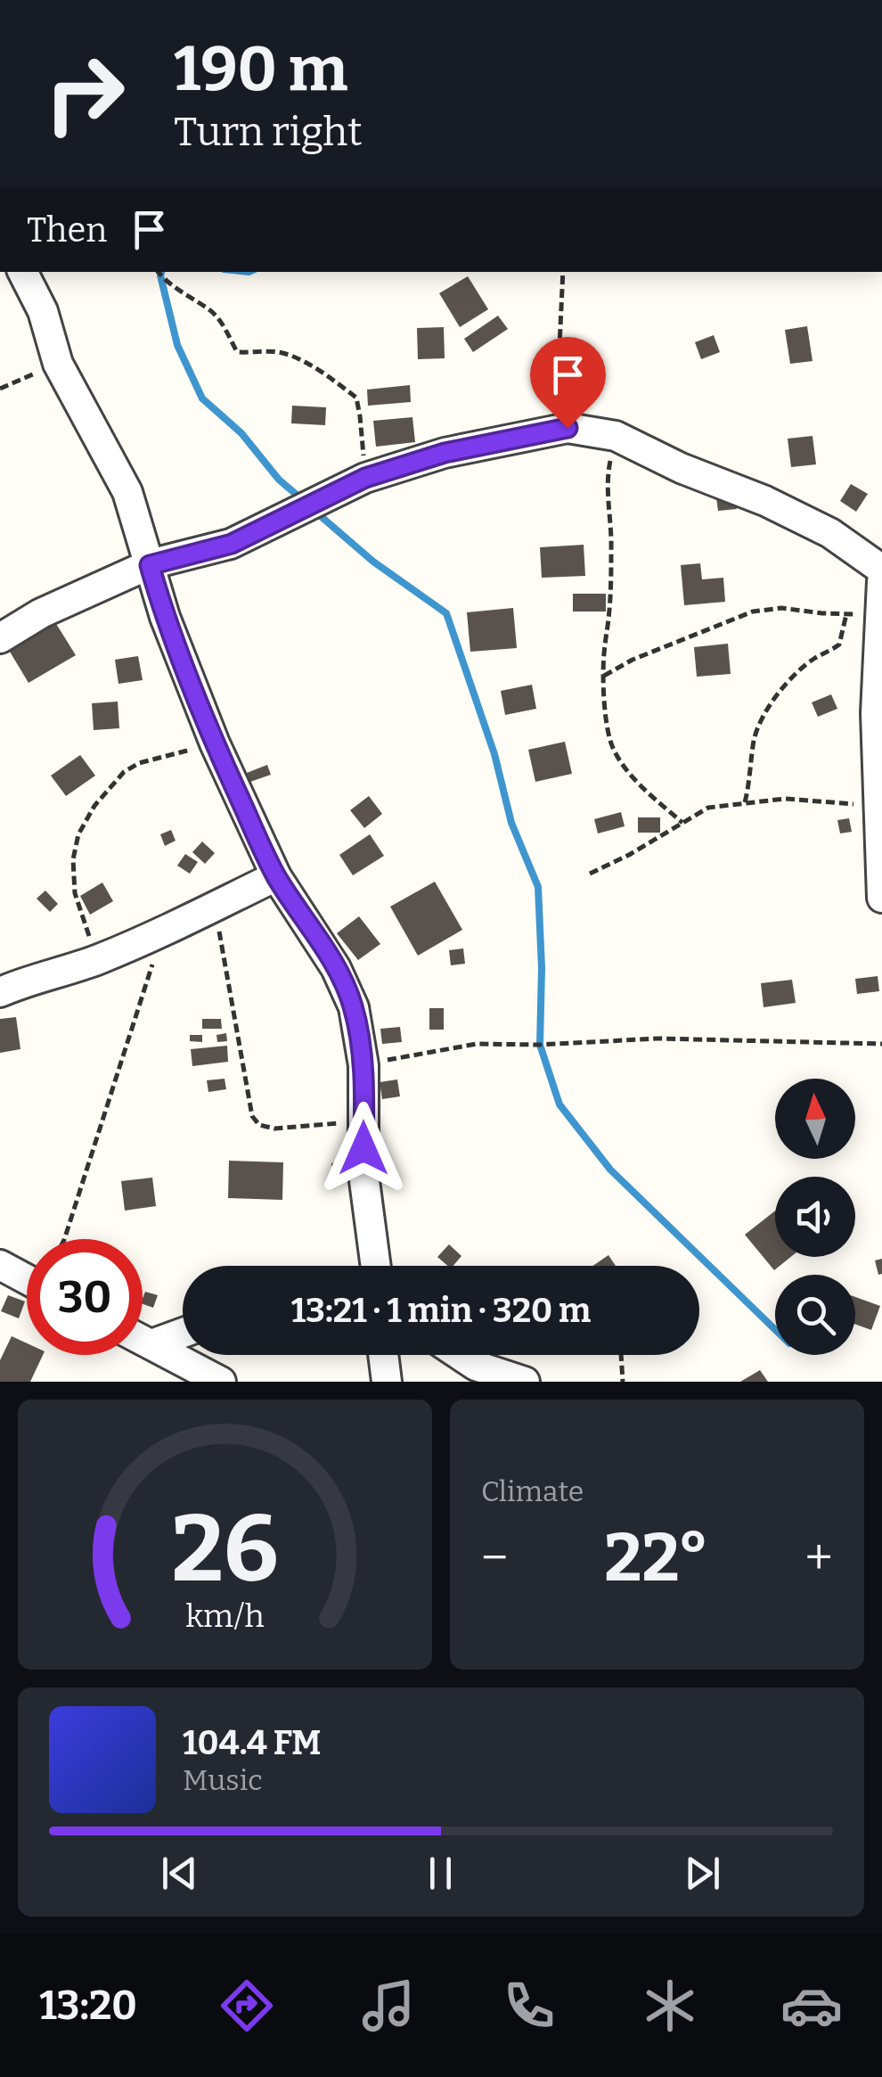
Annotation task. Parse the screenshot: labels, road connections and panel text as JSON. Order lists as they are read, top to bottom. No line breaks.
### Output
{"north":"top","page":{"turn":["190 m","Turn right"],"then":"Then","limit":"30","trip":"13:21 · 1 min · 320 m","tile":"Climate","heat":["−","22°","+"],"song":["104.4 FM","Music"],"tabs":"13:20","gauge":["26","km/h"]}}
